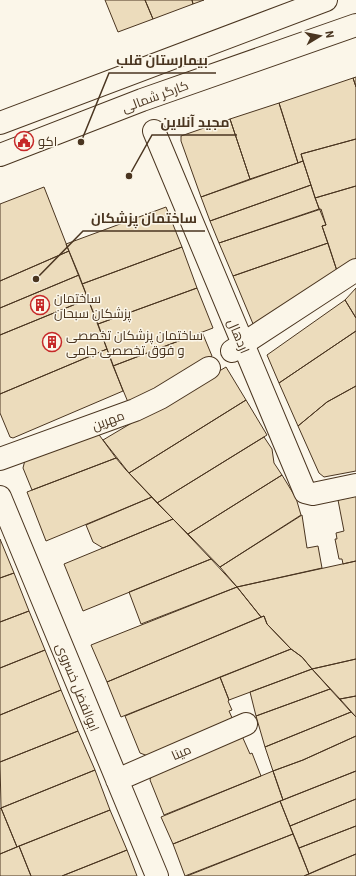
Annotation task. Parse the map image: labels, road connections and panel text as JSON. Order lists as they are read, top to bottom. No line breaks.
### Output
{"streets":{"street":["کارگر شمالی","اردهال","مهرین","ابوالفضل خسروی","مینا"]},"crossings":[["ابوالفضل خسروی","مینا"]],"places":{"public building":["اکو"],"other":["بیمارستان قلب","مجید آنلاین","ساختمان پزشکان"],"building":["ساختمان پزشکان سبحان","ساختمان پزشکان تخصصی و فوق تخصصی جامی"]},"north":"right"}
